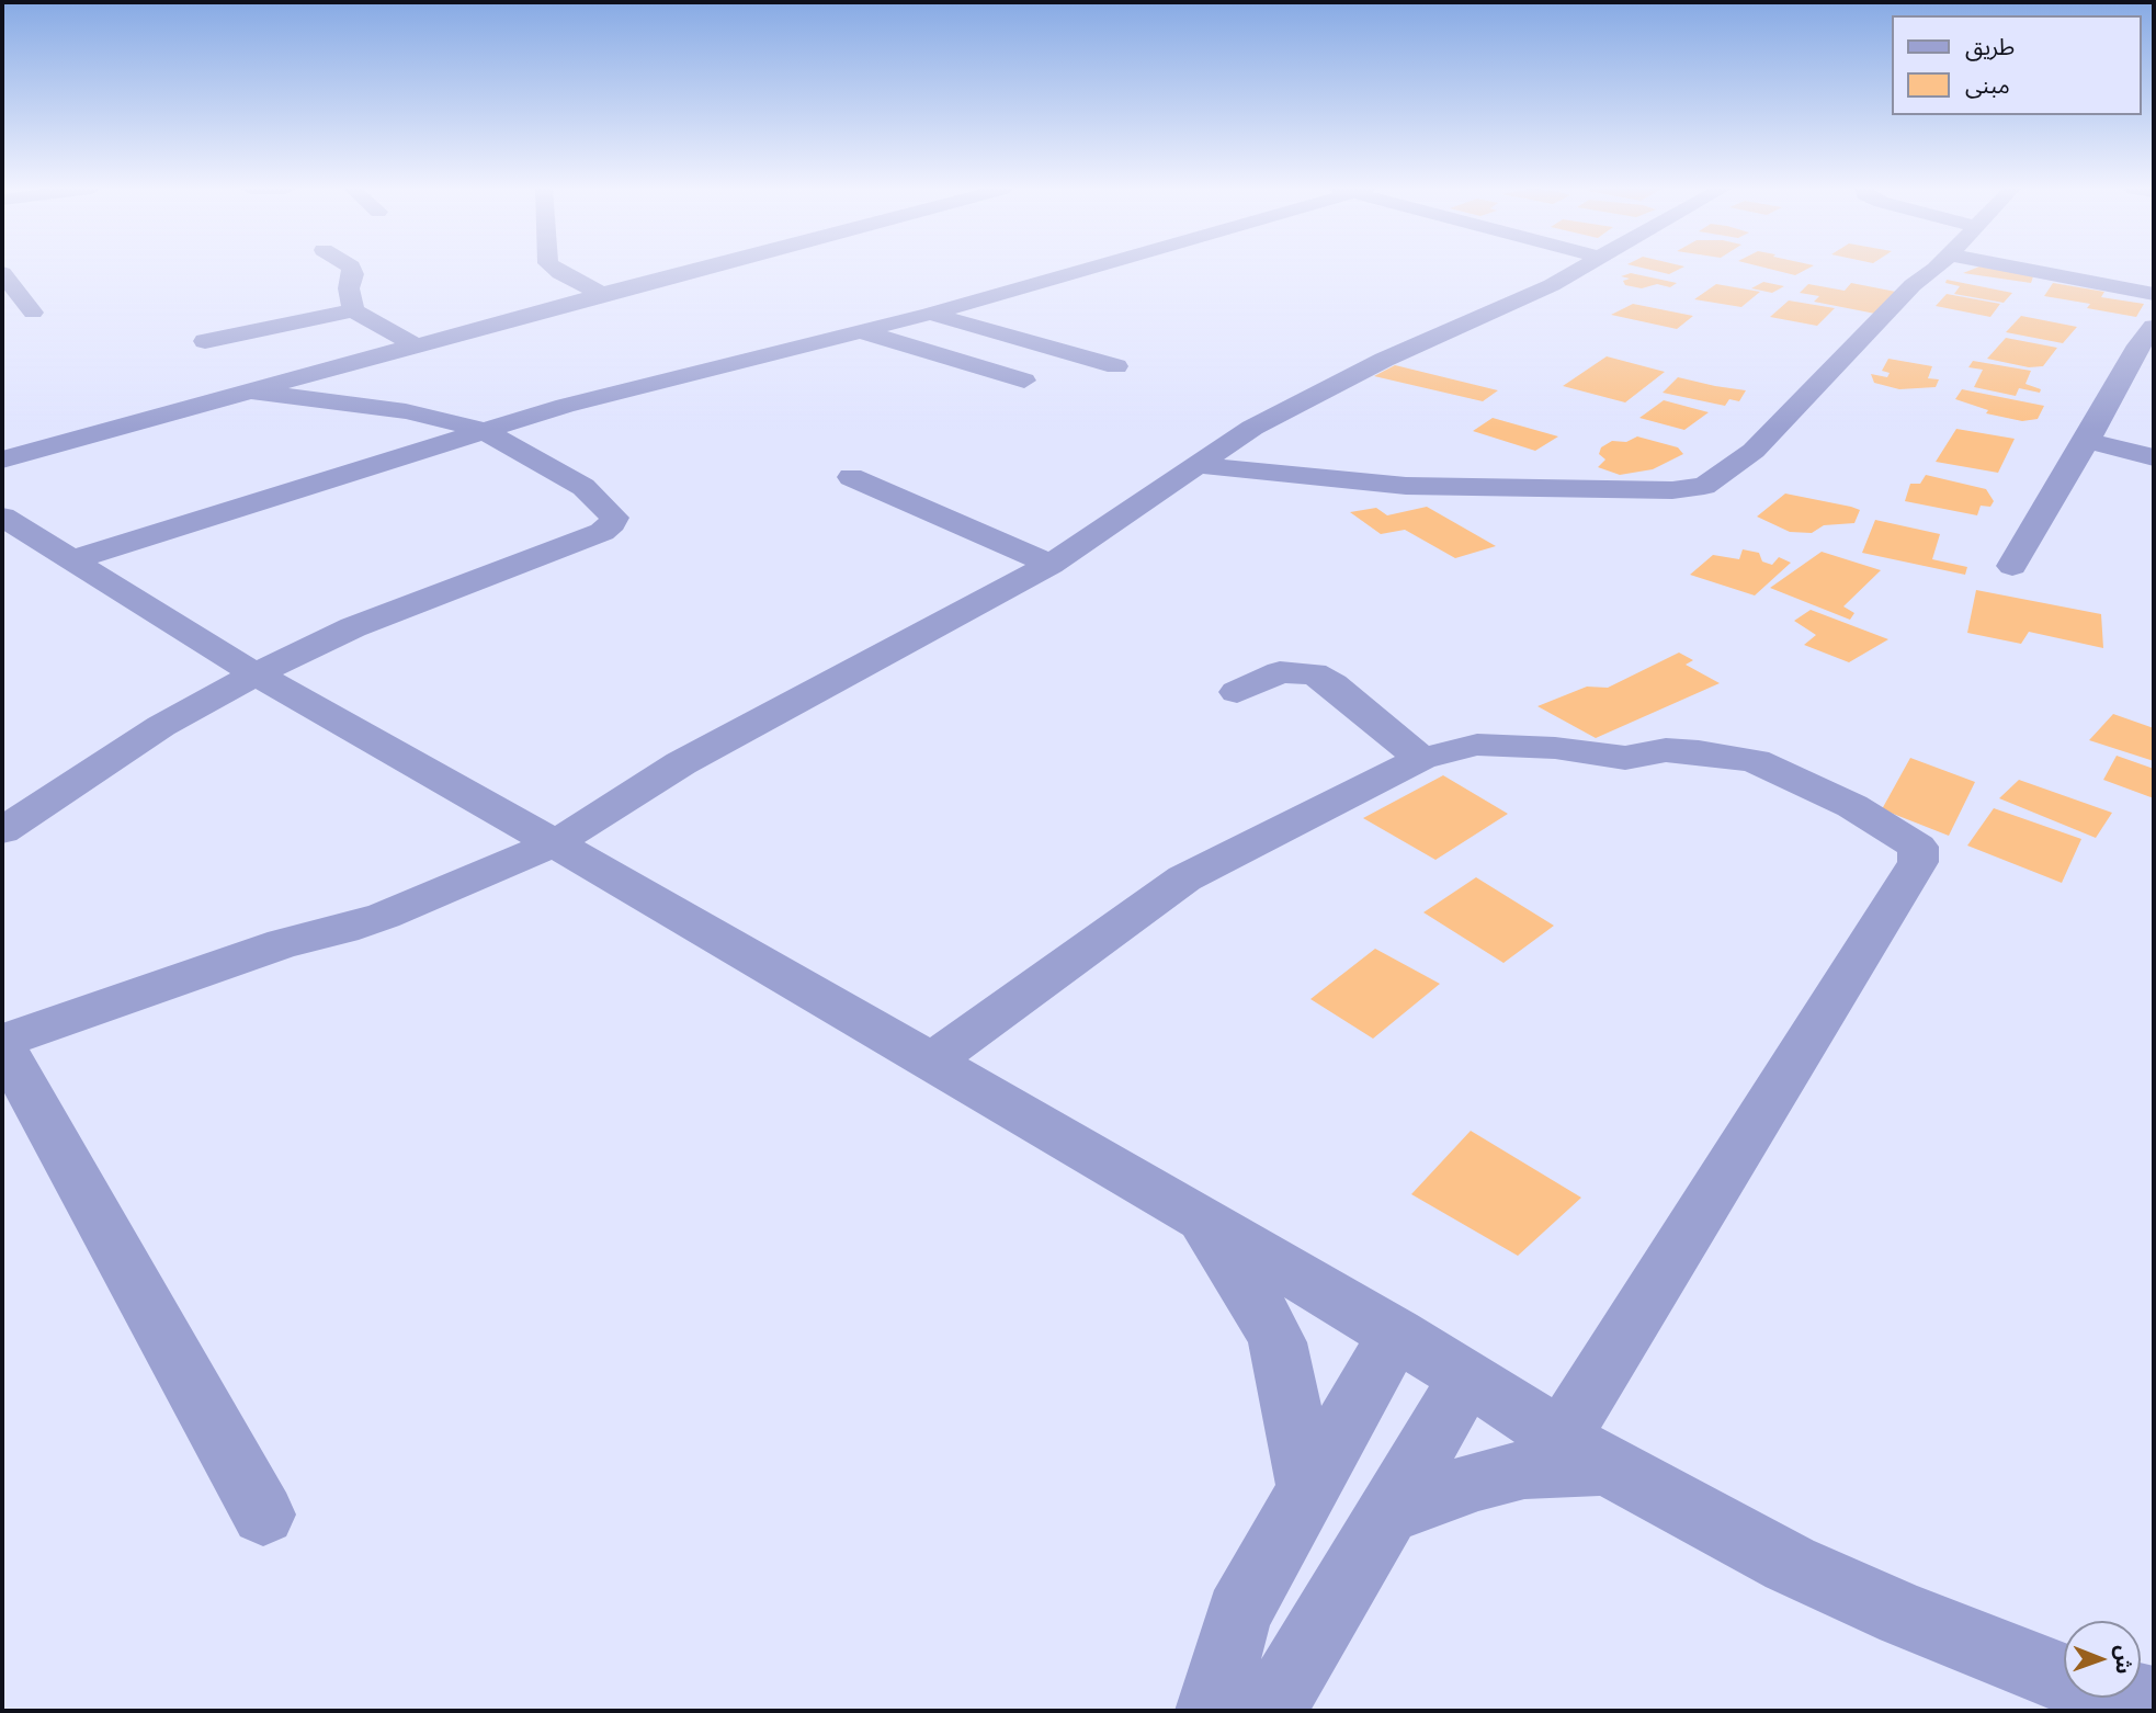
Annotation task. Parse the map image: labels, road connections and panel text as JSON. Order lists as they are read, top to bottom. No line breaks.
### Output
{"legend":["طريق","مبنى"],"north":"right"}
